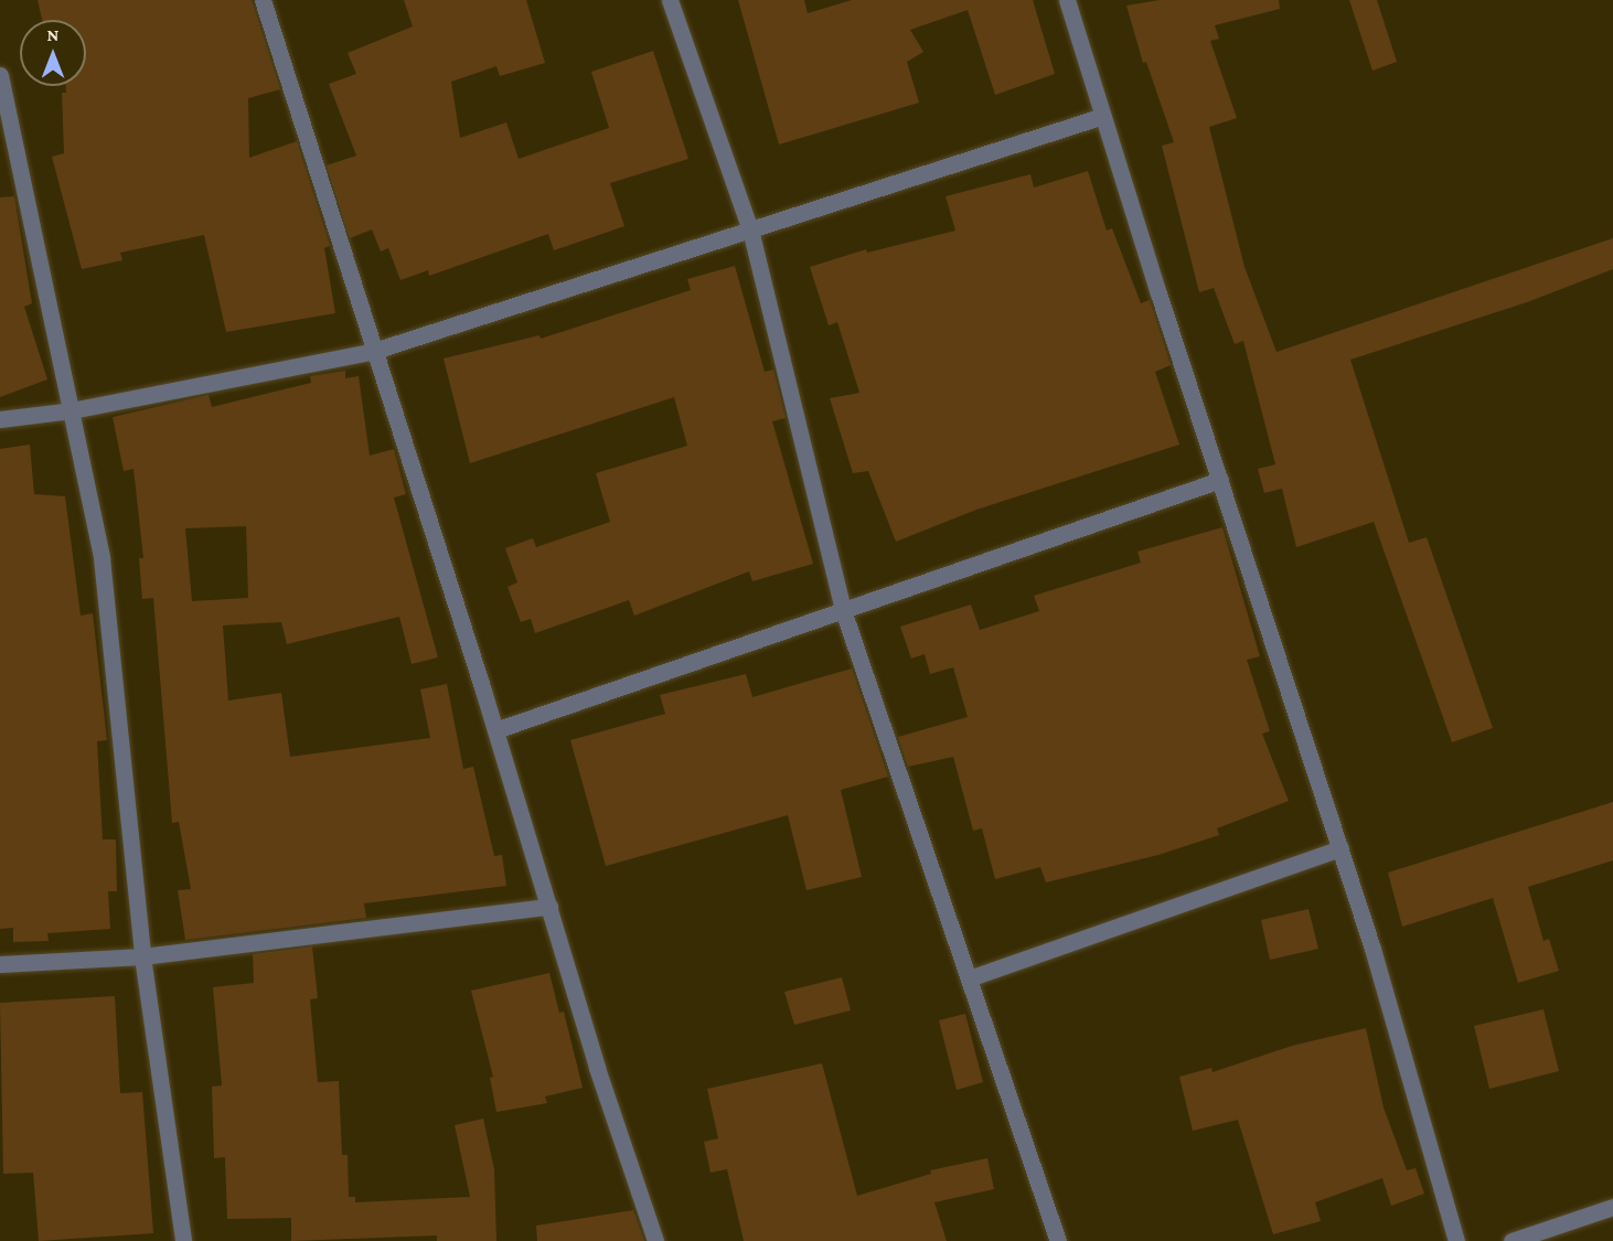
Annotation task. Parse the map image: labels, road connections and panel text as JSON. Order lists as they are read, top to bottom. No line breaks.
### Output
{"north":"top"}
